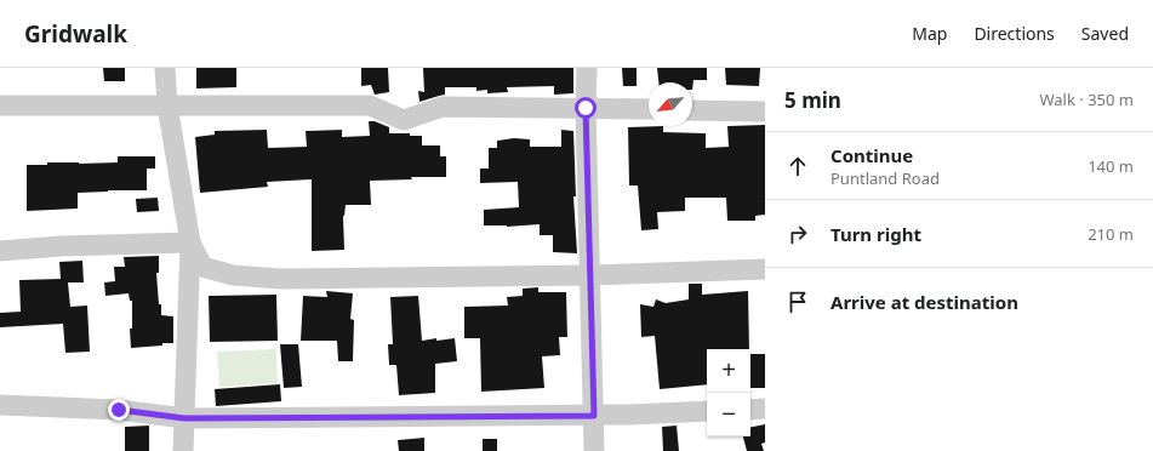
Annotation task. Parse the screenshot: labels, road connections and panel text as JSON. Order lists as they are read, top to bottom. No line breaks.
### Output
{"north":"bottom left","page":{"header":"Gridwalk","nav":["Map","Directions","Saved"],"heading":["5 min","Walk · 350 m"],"list":[["Continue","Puntland Road","140 m"],["Turn right","210 m"],"Arrive at destination"],"map_buttons":["+","−"]}}
